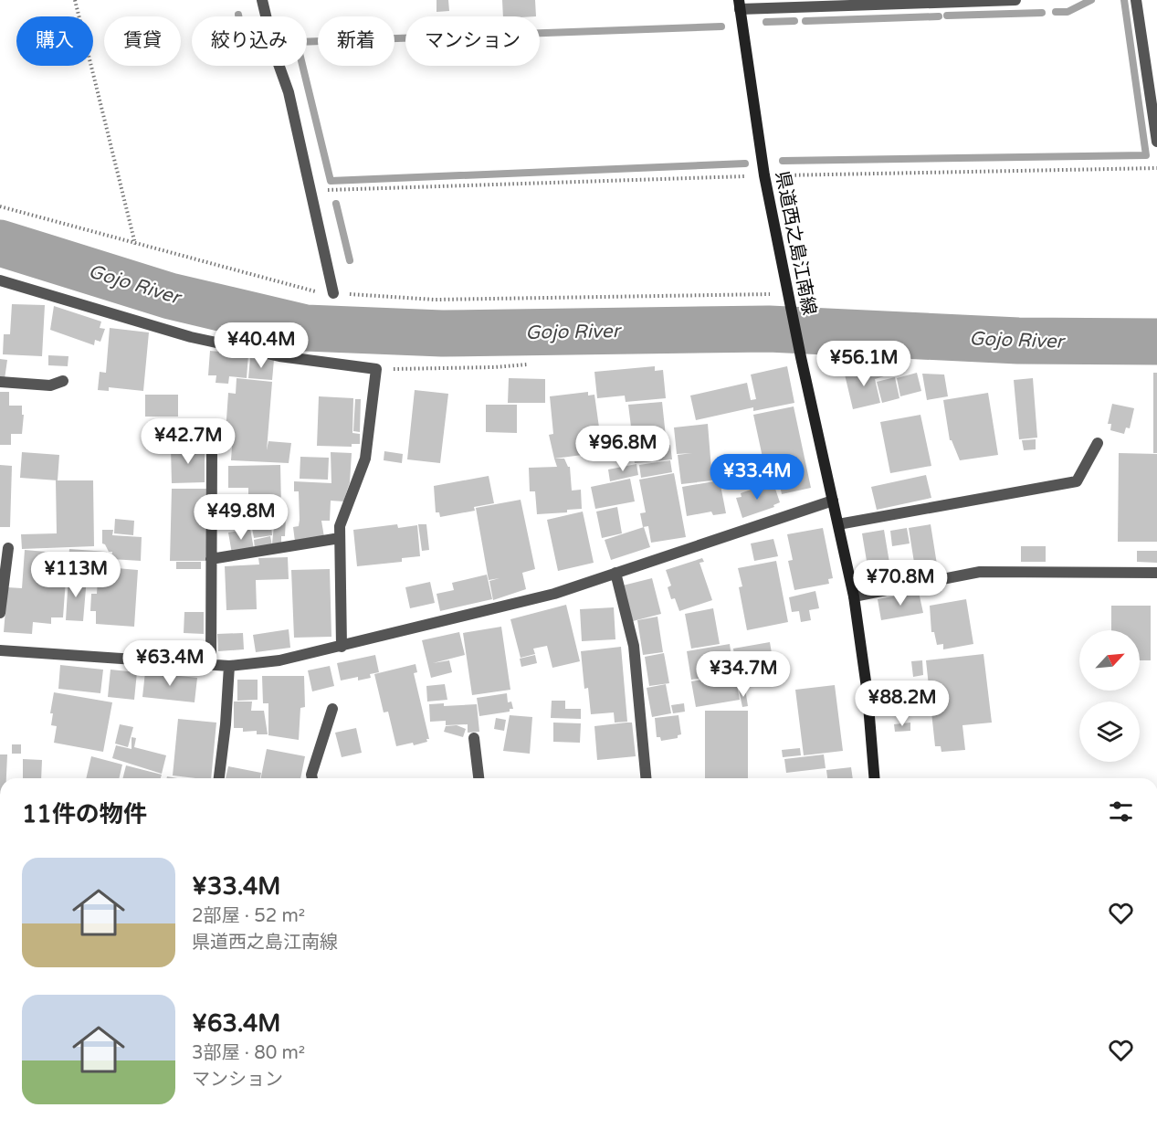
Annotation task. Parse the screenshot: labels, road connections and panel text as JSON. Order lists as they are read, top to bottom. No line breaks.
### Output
{"streets":{"main road":["県道西之島江南線"]},"water":["Gojo River"],"north":"top right","page":{"chip":["購入","賃貸","絞り込み","新着","マンション"],"price":["¥40.4M","¥56.1M","¥42.7M","¥96.8M","¥33.4M","¥49.8M","¥113M","¥70.8M","¥63.4M","¥34.7M","¥88.2M"],"heading":"11件の物件","list":[{"name":"¥33.4M","note":"2部屋 · 52 m² · 県道西之島江南線"},{"name":"¥63.4M","note":"3部屋 · 80 m² · マンション"}]}}
